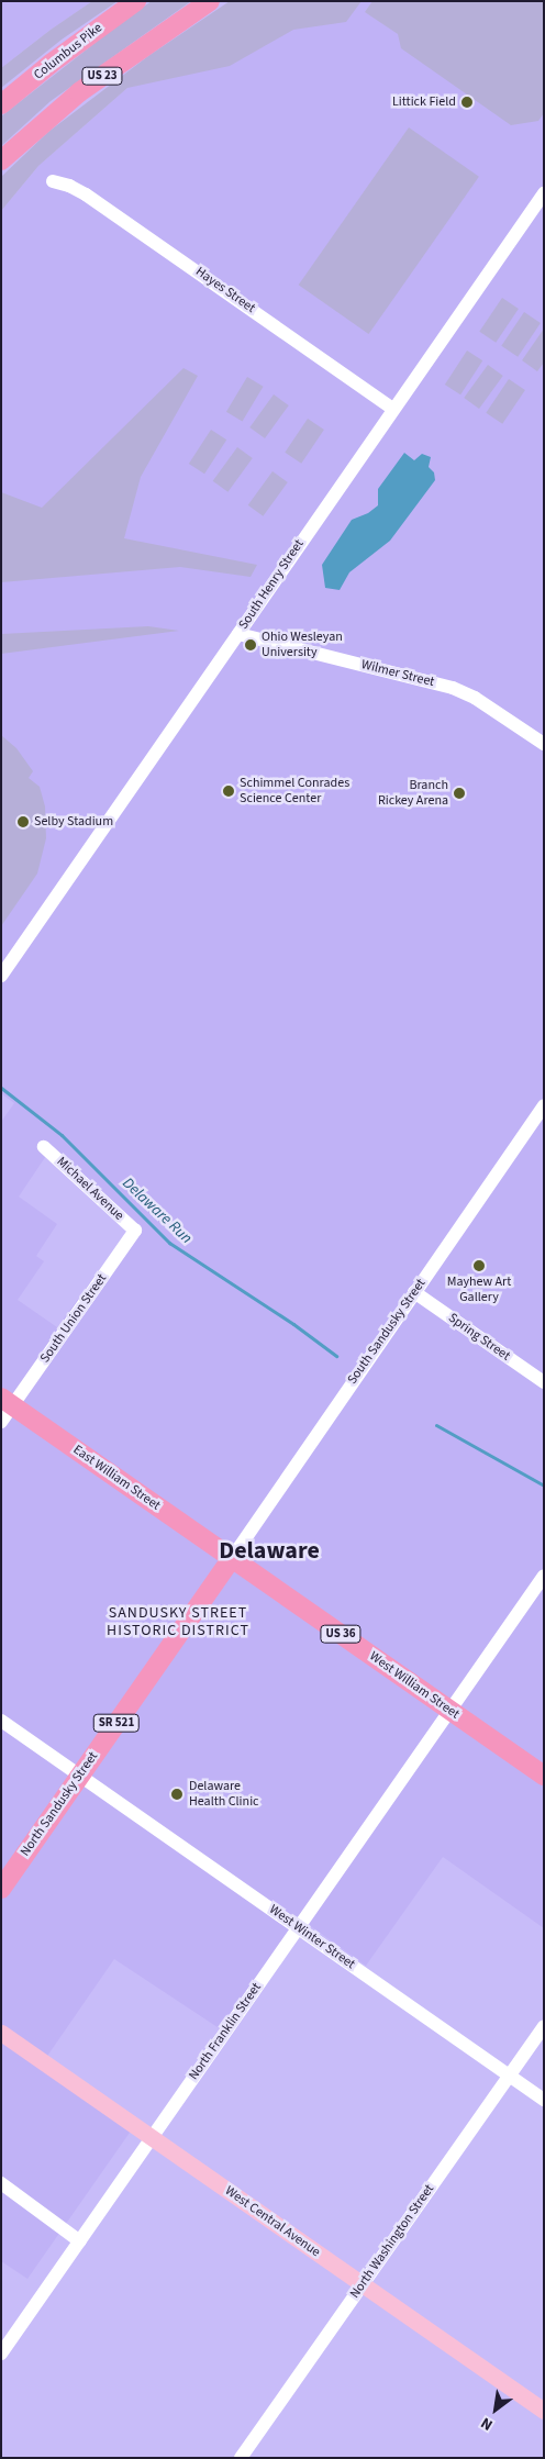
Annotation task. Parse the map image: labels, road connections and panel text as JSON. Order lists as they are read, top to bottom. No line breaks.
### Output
{"streets":{"highway":["Columbus Pike","US 23","East William Street","US 36","West William Street","SR 521","North Sandusky Street"],"main road":["West Central Avenue"],"street":["Hayes Street","South Henry Street","Wilmer Street","Michael Avenue","South Union Street","South Sandusky Street","Spring Street","West Winter Street","North Franklin Street","North Washington Street"]},"crossings":[["Hayes Street","South Henry Street"],["South Henry Street","Wilmer Street"],["Michael Avenue","South Union Street"],["South Union Street","East William Street"],["South Sandusky Street","Spring Street"],["South Sandusky Street","East William Street"],["South Sandusky Street","West William Street"],["South Sandusky Street","North Sandusky Street"],["East William Street","West William Street"],["East William Street","North Sandusky Street"],["West William Street","North Sandusky Street"],["West William Street","North Franklin Street"],["North Sandusky Street","West Winter Street"],["West Winter Street","North Franklin Street"],["West Winter Street","North Washington Street"],["North Franklin Street","West Central Avenue"],["West Central Avenue","North Washington Street"]],"districts":["Delaware","SANDUSKY STREET HISTORIC DISTRICT"],"water":["Delaware Run"],"places":["Littick Field","Ohio Wesleyan University","Schimmel Conrades Science Center","Branch Rickey Arena","Selby Stadium","Mayhew Art Gallery","Delaware Health Clinic"],"north":"bottom left"}
